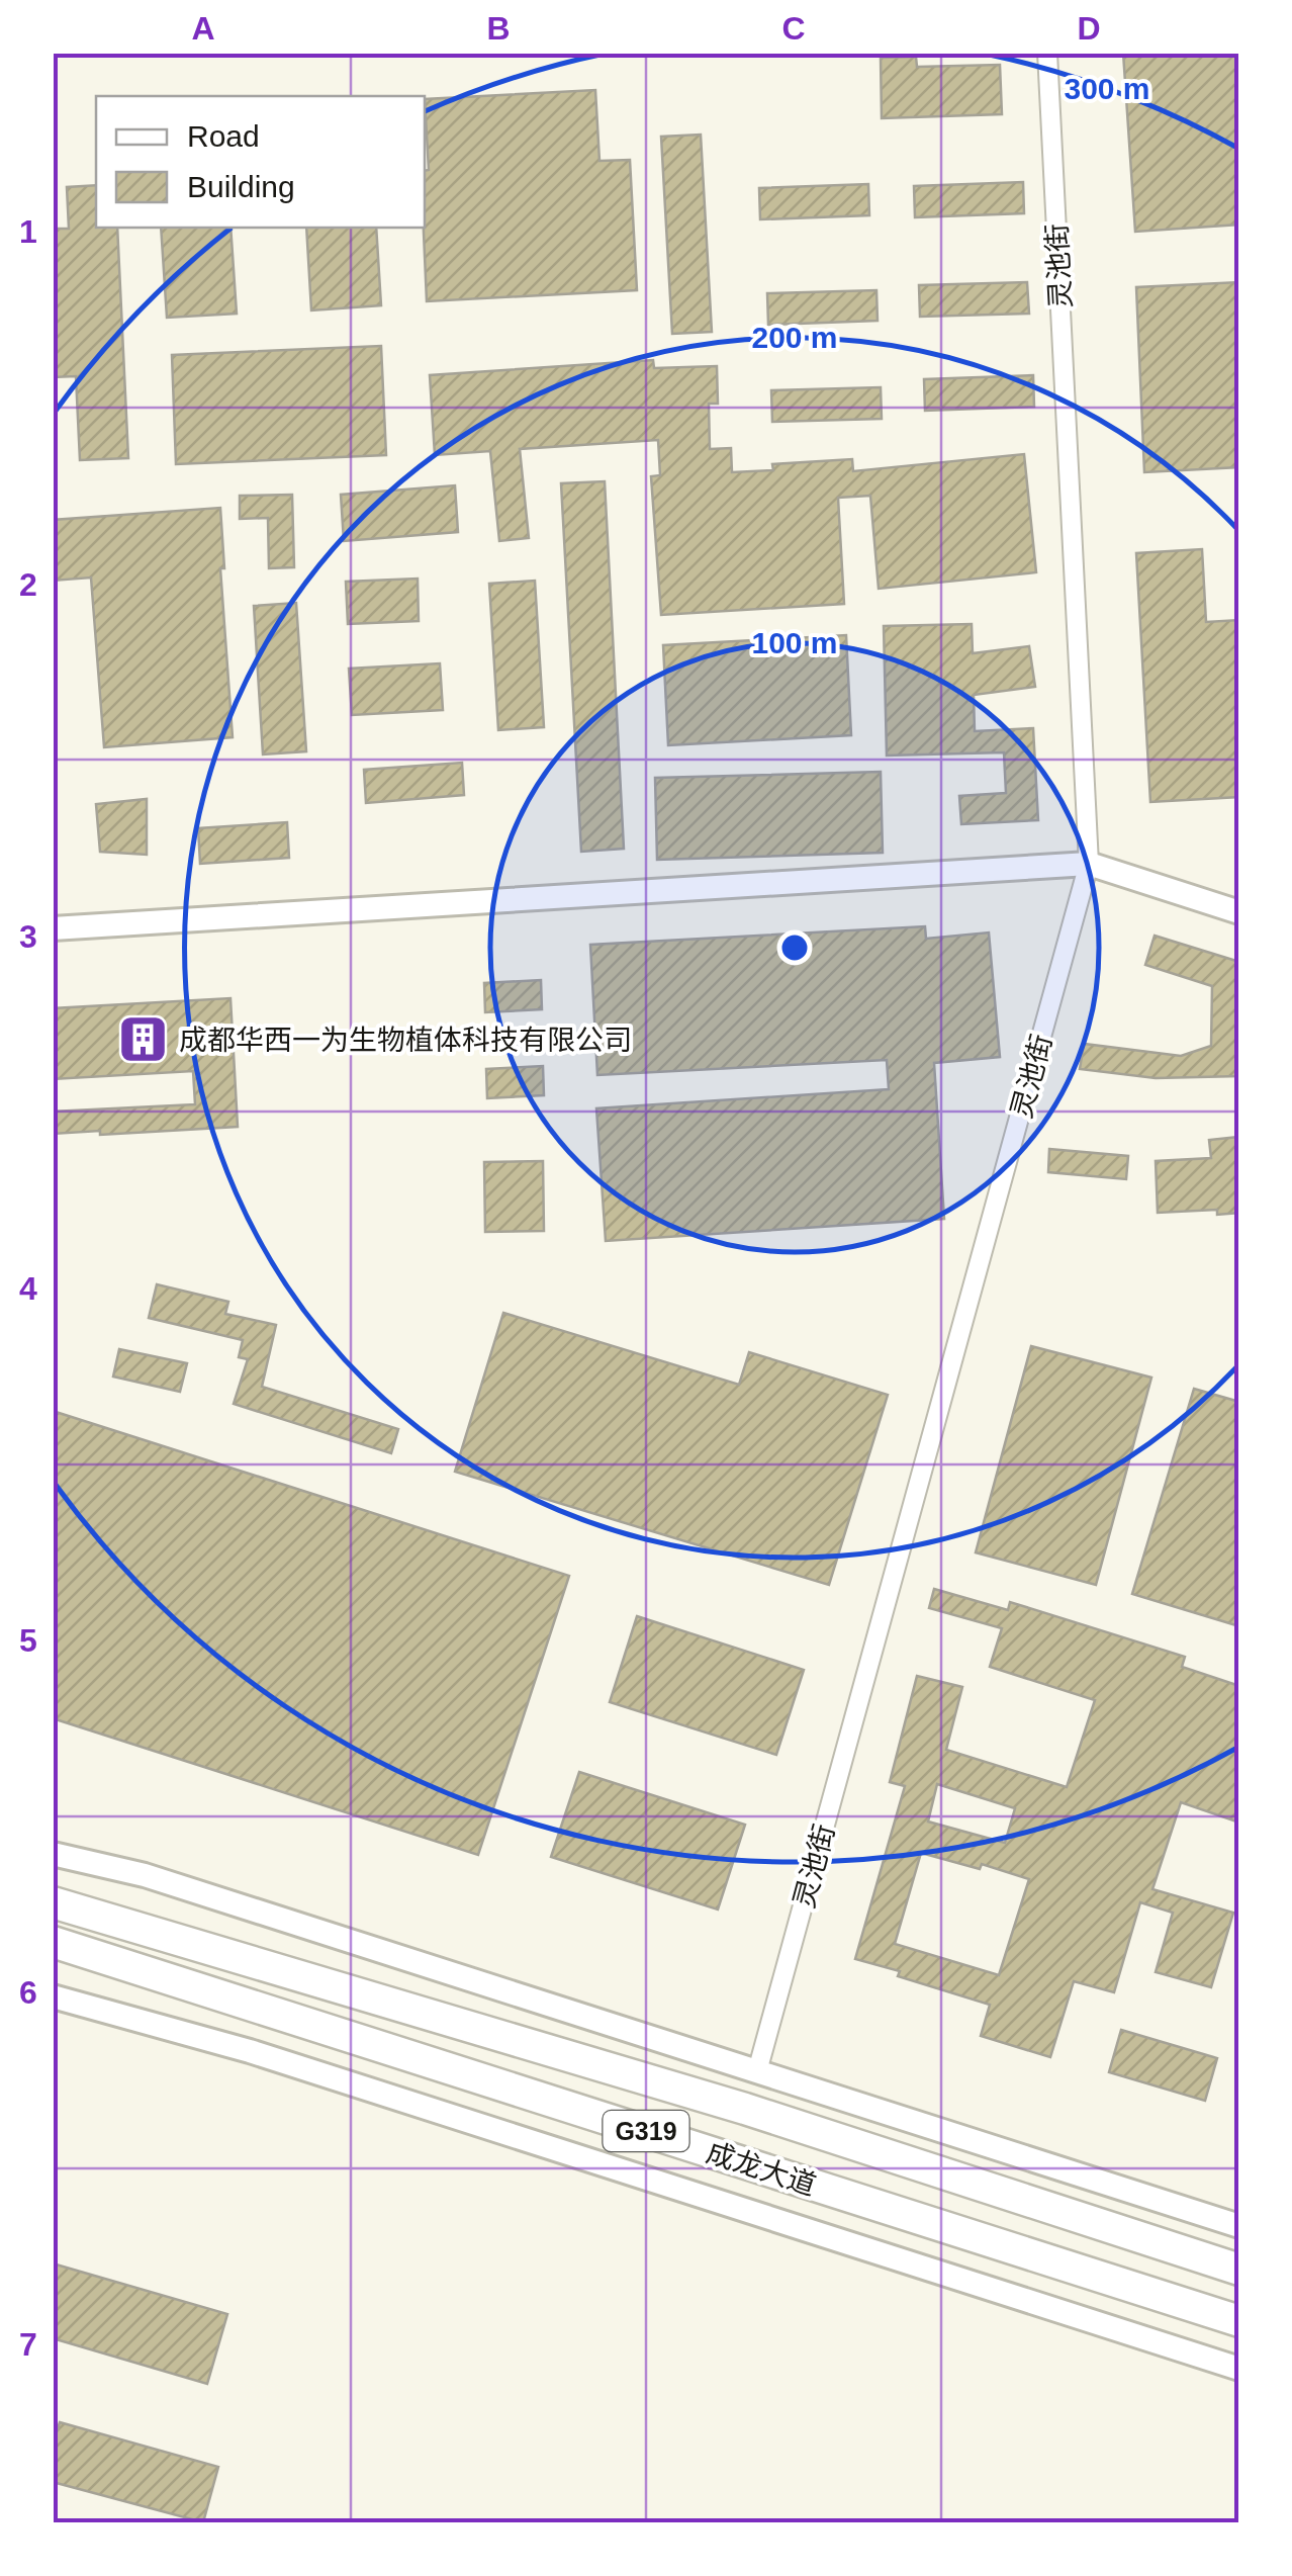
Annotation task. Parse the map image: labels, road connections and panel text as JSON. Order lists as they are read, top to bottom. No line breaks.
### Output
{"streets":{"highway":["G319","成龙大道"],"street":["灵池街"]},"places":{"building":["成都华西一为生物植体科技有限公司"]},"legend":["Road","Building"],"grid":{"columns":["A","B","C","D"],"rows":["1","2","3","4","5","6","7"]},"rings":["300 m","200 m","100 m"]}
